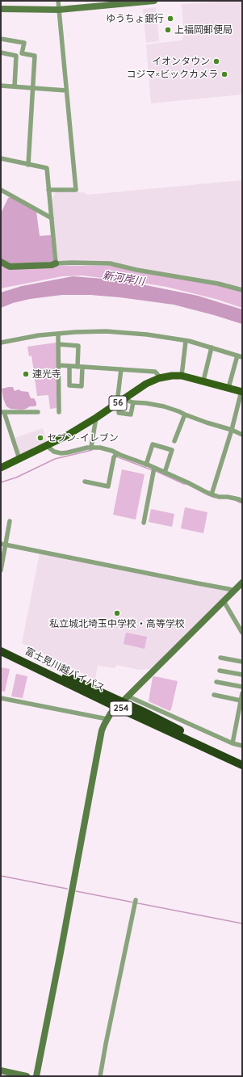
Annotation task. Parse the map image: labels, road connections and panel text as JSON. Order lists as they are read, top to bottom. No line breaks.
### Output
{"streets":{"highway":["富士見川越バイパス","254"],"main road":["56"]},"water":["新河岸川"],"places":["ゆうちょ銀行","上福岡郵便局","イオンタウン","コジマ×ビックカメラ","連光寺","セブン-イレブン","私立城北埼玉中学校・高等学校"]}
